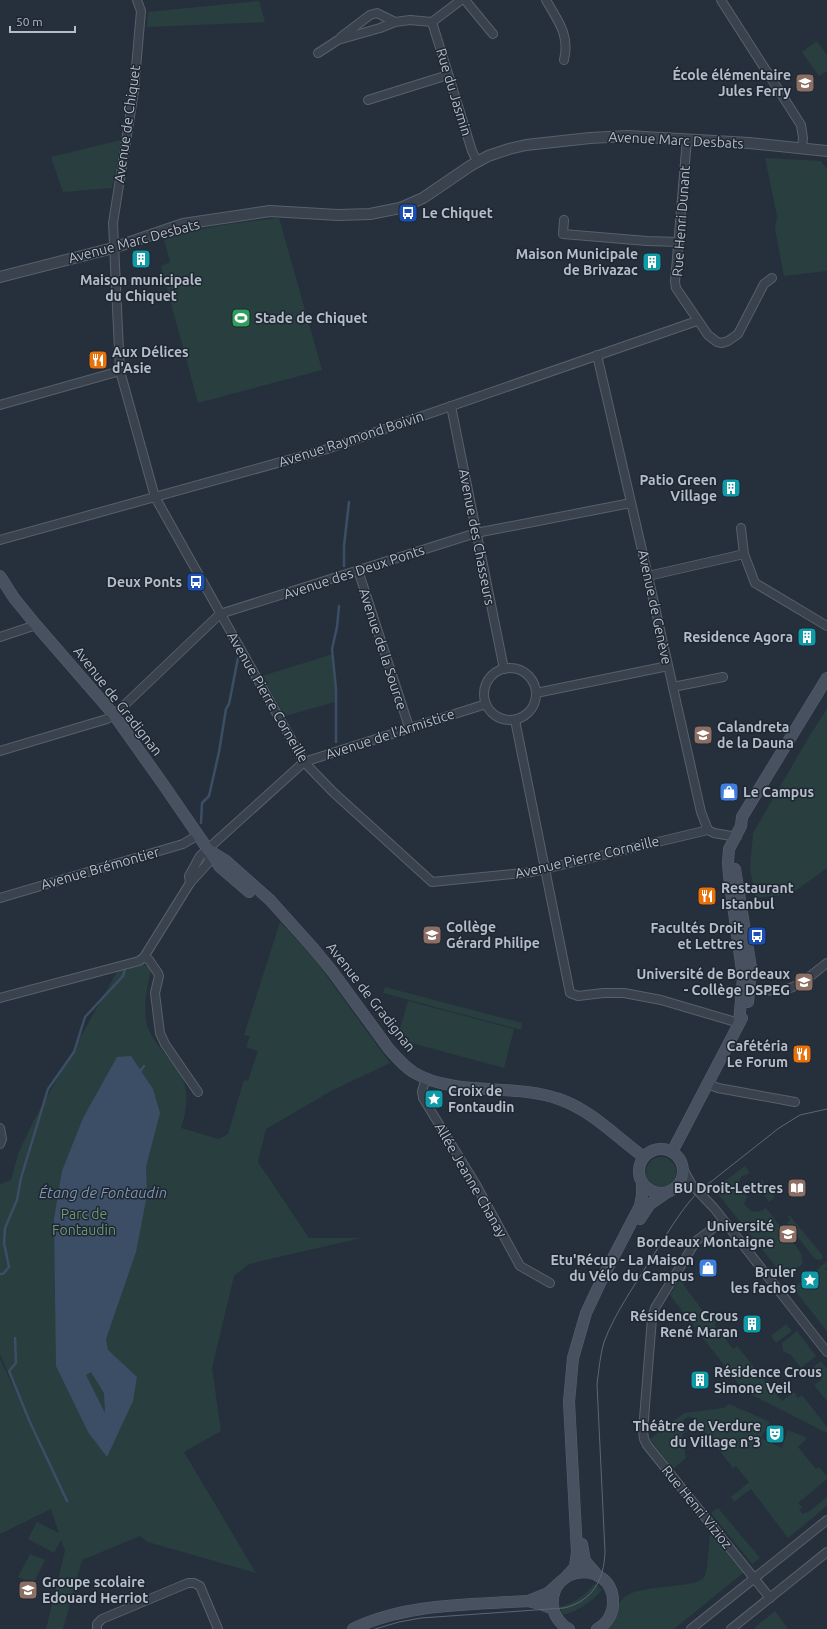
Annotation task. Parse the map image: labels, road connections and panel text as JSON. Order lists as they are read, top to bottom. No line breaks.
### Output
{"streets":{"main road":["Avenue de Gradignan"],"street":["Rue du Jasmin","Avenue de Chiquet","Avenue Marc Desbats","Rue Henri Dunant","Avenue Raymond Boivin","Avenue des Chasseurs","Avenue des Deux Ponts","Avenue de Genève","Avenue de la Source","Avenue Pierre Corneille","Avenue de l'Armistice","Avenue Brémontier","Allée Jeanne Chanay","Rue Henri Vizioz"]},"crossings":[["Rue du Jasmin","Avenue Marc Desbats"],["Avenue de Chiquet","Avenue Marc Desbats"],["Avenue de Chiquet","Avenue Pierre Corneille"],["Avenue Marc Desbats","Rue Henri Dunant"],["Avenue Marc Desbats","Avenue Pierre Corneille"],["Rue Henri Dunant","Avenue Raymond Boivin"],["Avenue Raymond Boivin","Avenue des Chasseurs"],["Avenue Raymond Boivin","Avenue de Genève"],["Avenue Raymond Boivin","Avenue Pierre Corneille"],["Avenue des Chasseurs","Avenue des Deux Ponts"],["Avenue des Chasseurs","Avenue de l'Armistice"],["Avenue des Deux Ponts","Avenue de Genève"],["Avenue des Deux Ponts","Avenue de la Source"],["Avenue des Deux Ponts","Avenue Pierre Corneille"],["Avenue des Deux Ponts","Avenue de Gradignan"],["Avenue de Genève","Avenue Pierre Corneille"],["Avenue de la Source","Avenue de l'Armistice"],["Avenue Pierre Corneille","Avenue de l'Armistice"],["Avenue de Gradignan","Avenue de l'Armistice"],["Avenue de Gradignan","Avenue Brémontier"],["Avenue de Gradignan","Allée Jeanne Chanay"]],"water":["Étang de Fontaudin"],"parks":["Parc de Fontaudin"],"places":{"school or university":["École élémentaire Jules Ferry","Calandreta de la Dauna","Collège Gérard Philipe","Université de Bordeaux - Collège DSPEG","Université Bordeaux Montaigne","Groupe scolaire Edouard Herriot"],"bus stop":["Le Chiquet","Deux Ponts","Facultés Droit et Lettres"],"building":["Maison municipale du Chiquet","Maison Municipale de Brivazac","Patio Green Village","Residence Agora","Résidence Crous René Maran","Résidence Crous Simone Veil"],"sports":["Stade de Chiquet"],"restaurant":["Aux Délices d'Asie","Restaurant Istanbul","Cafétéria Le Forum"],"shop":["Le Campus","Etu'Récup - La Maison du Vélo du Campus"],"place":["Croix de Fontaudin","Bruler les fachos"],"library":["BU Droit-Lettres"],"theatre":["Théâtre de Verdure du Village n°3"]},"scale_bar":"50 m"}
